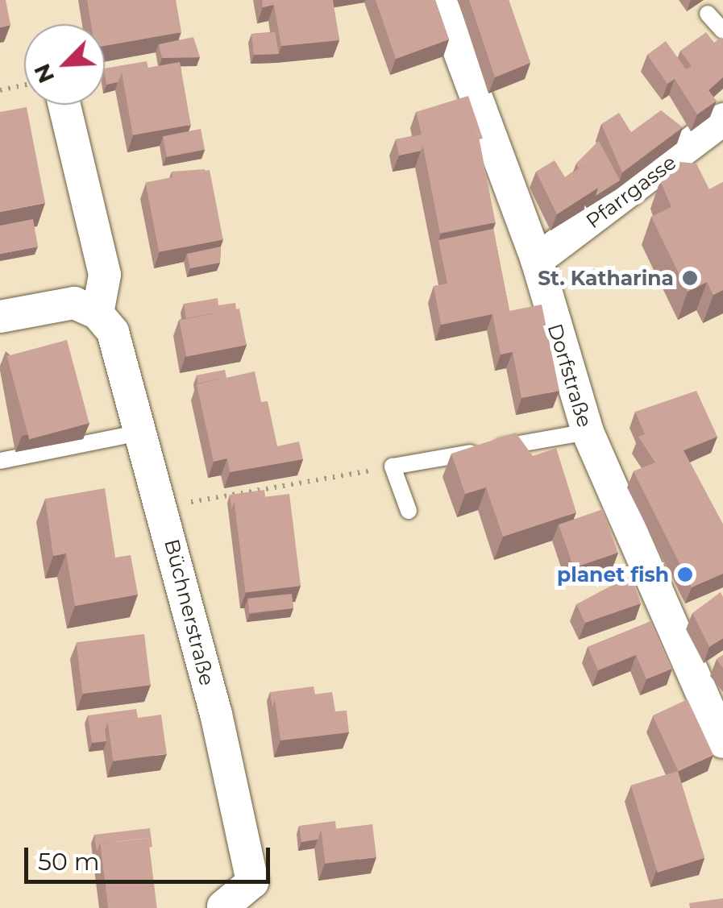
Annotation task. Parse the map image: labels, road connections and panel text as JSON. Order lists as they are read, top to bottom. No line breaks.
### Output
{"streets":{"street":["Pfarrgasse","Dorfstraße","Büchnerstraße"]},"crossings":[["Pfarrgasse","Dorfstraße"]],"places":["St. Katharina","planet fish"],"scale_bar":"50 m","north":"bottom left"}
